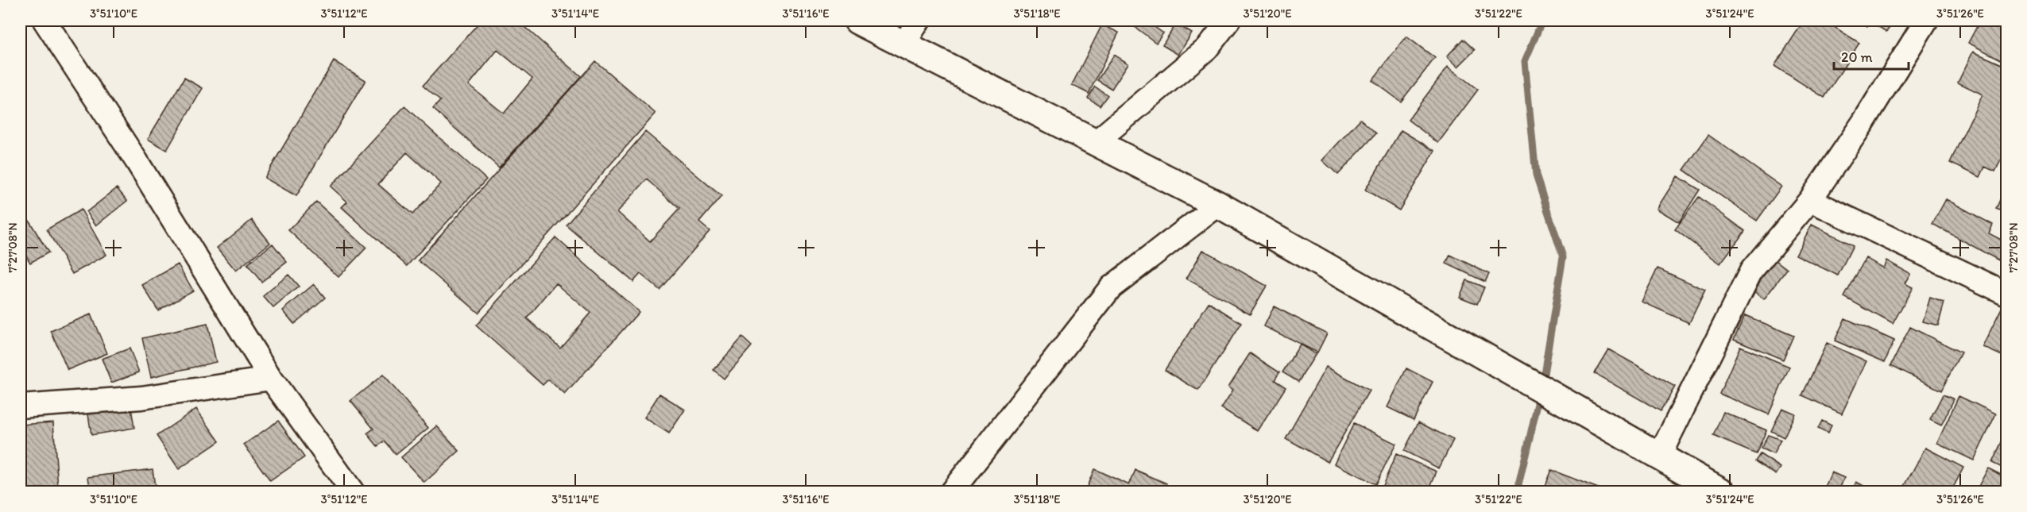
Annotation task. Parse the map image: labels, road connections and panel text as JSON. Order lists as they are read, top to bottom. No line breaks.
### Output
{"scale_bar":"20 m","coordinates":["3°51'10\"E","3°51'12\"E","3°51'14\"E","3°51'16\"E","3°51'18\"E","3°51'20\"E","3°51'22\"E","3°51'24\"E","3°51'26\"E","7°27'08\"N"]}
